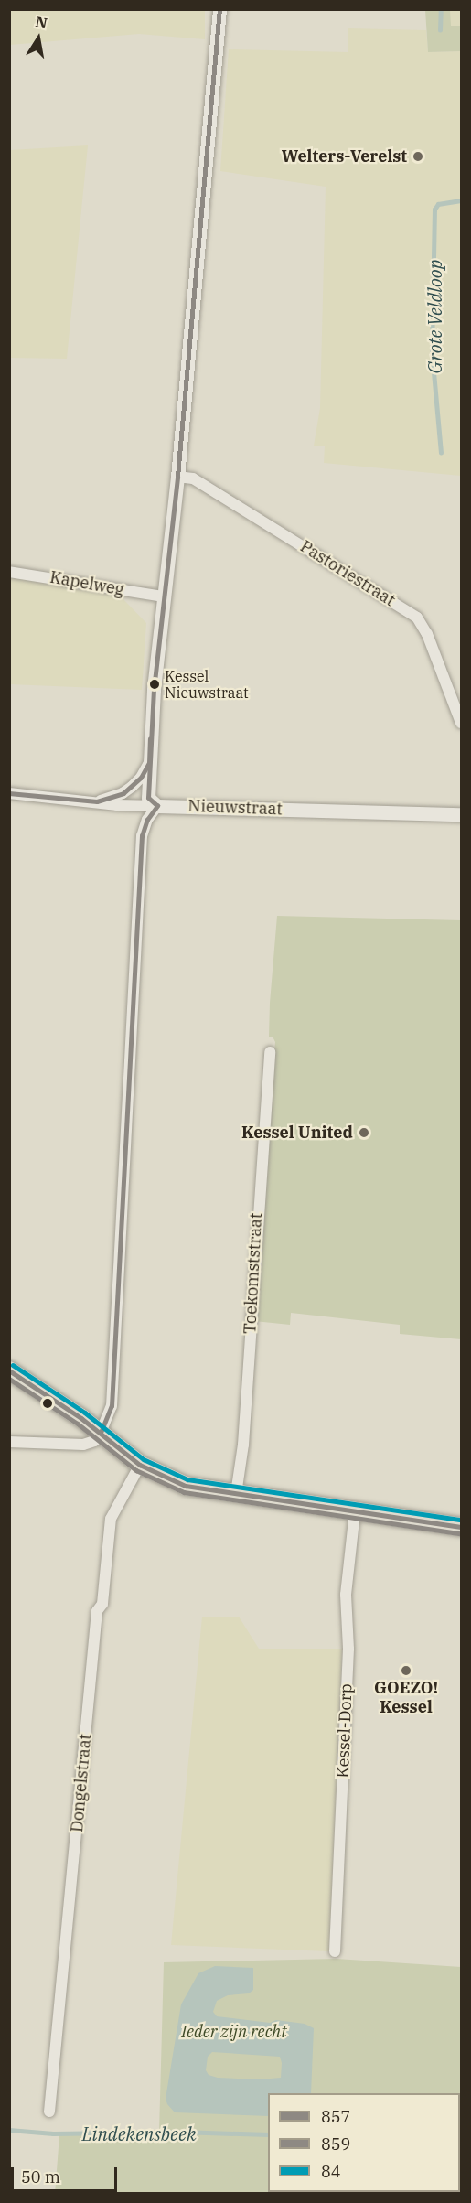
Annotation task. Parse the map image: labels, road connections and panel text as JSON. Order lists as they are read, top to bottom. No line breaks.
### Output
{"streets":{"street":["Pastoriestraat","Kapelweg","Nieuwstraat","Toekomststraat","Kessel-Dorp","Dongelstraat"]},"water":["Grote Veldloop","Lindekensbeek"],"parks":["Ieder zijn recht"],"places":["Welters-Verelst","Kessel Nieuwstraat","Kessel United","GOEZO! Kessel"],"lines":["transit line 857","transit line 84","transit line 859"],"legend":["857","859","84"],"scale_bar":"50 m","north":"top"}
